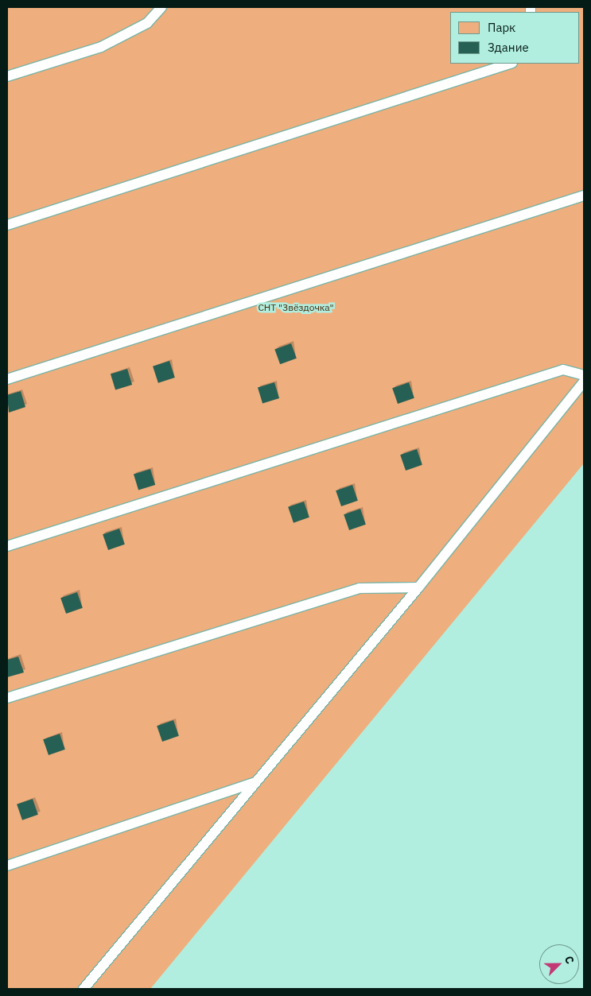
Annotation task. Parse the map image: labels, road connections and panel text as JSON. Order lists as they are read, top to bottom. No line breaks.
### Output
{"parks":["СНТ \"Звёздочка\""],"legend":["Парк","Здание"],"north":"top right"}
